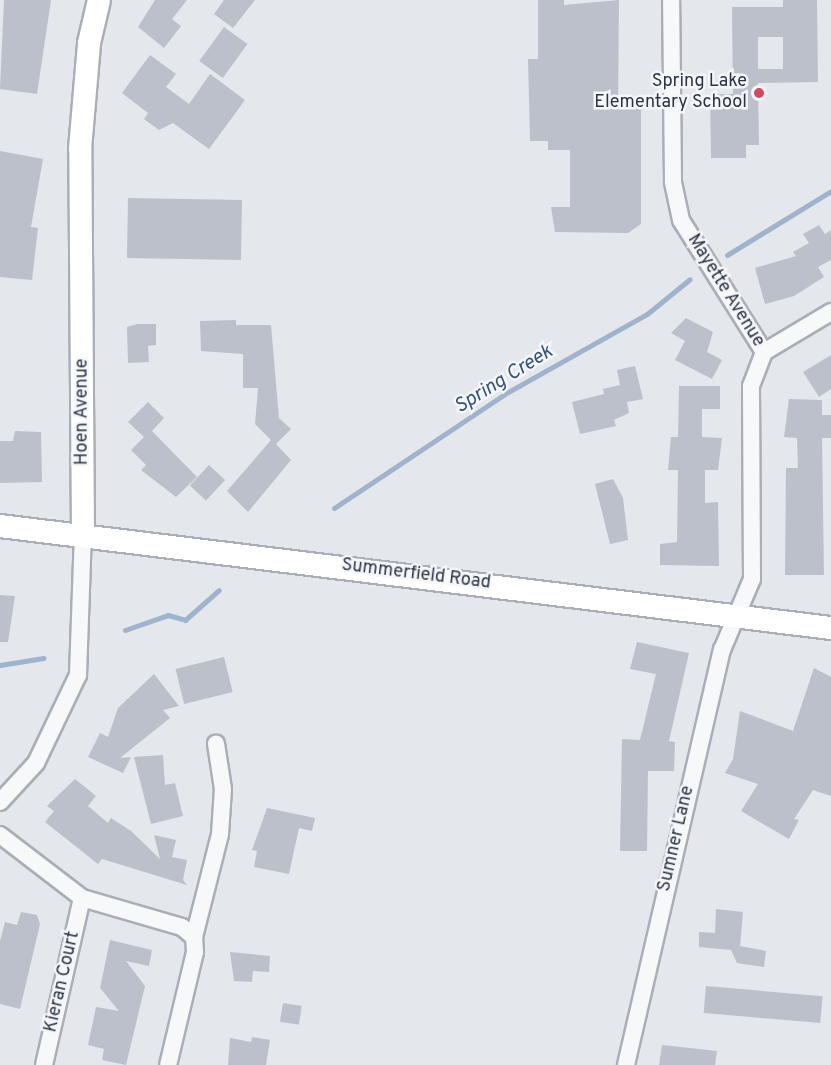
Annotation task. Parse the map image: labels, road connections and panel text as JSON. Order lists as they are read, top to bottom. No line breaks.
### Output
{"streets":{"street":["Mayette Avenue","Hoen Avenue","Summerfield Road","Sumner Lane","Kieran Court"]},"crossings":[["Mayette Avenue","Summerfield Road"],["Mayette Avenue","Sumner Lane"],["Hoen Avenue","Summerfield Road"],["Summerfield Road","Sumner Lane"]],"water":["Spring Creek"],"places":["Spring Lake Elementary School"]}
